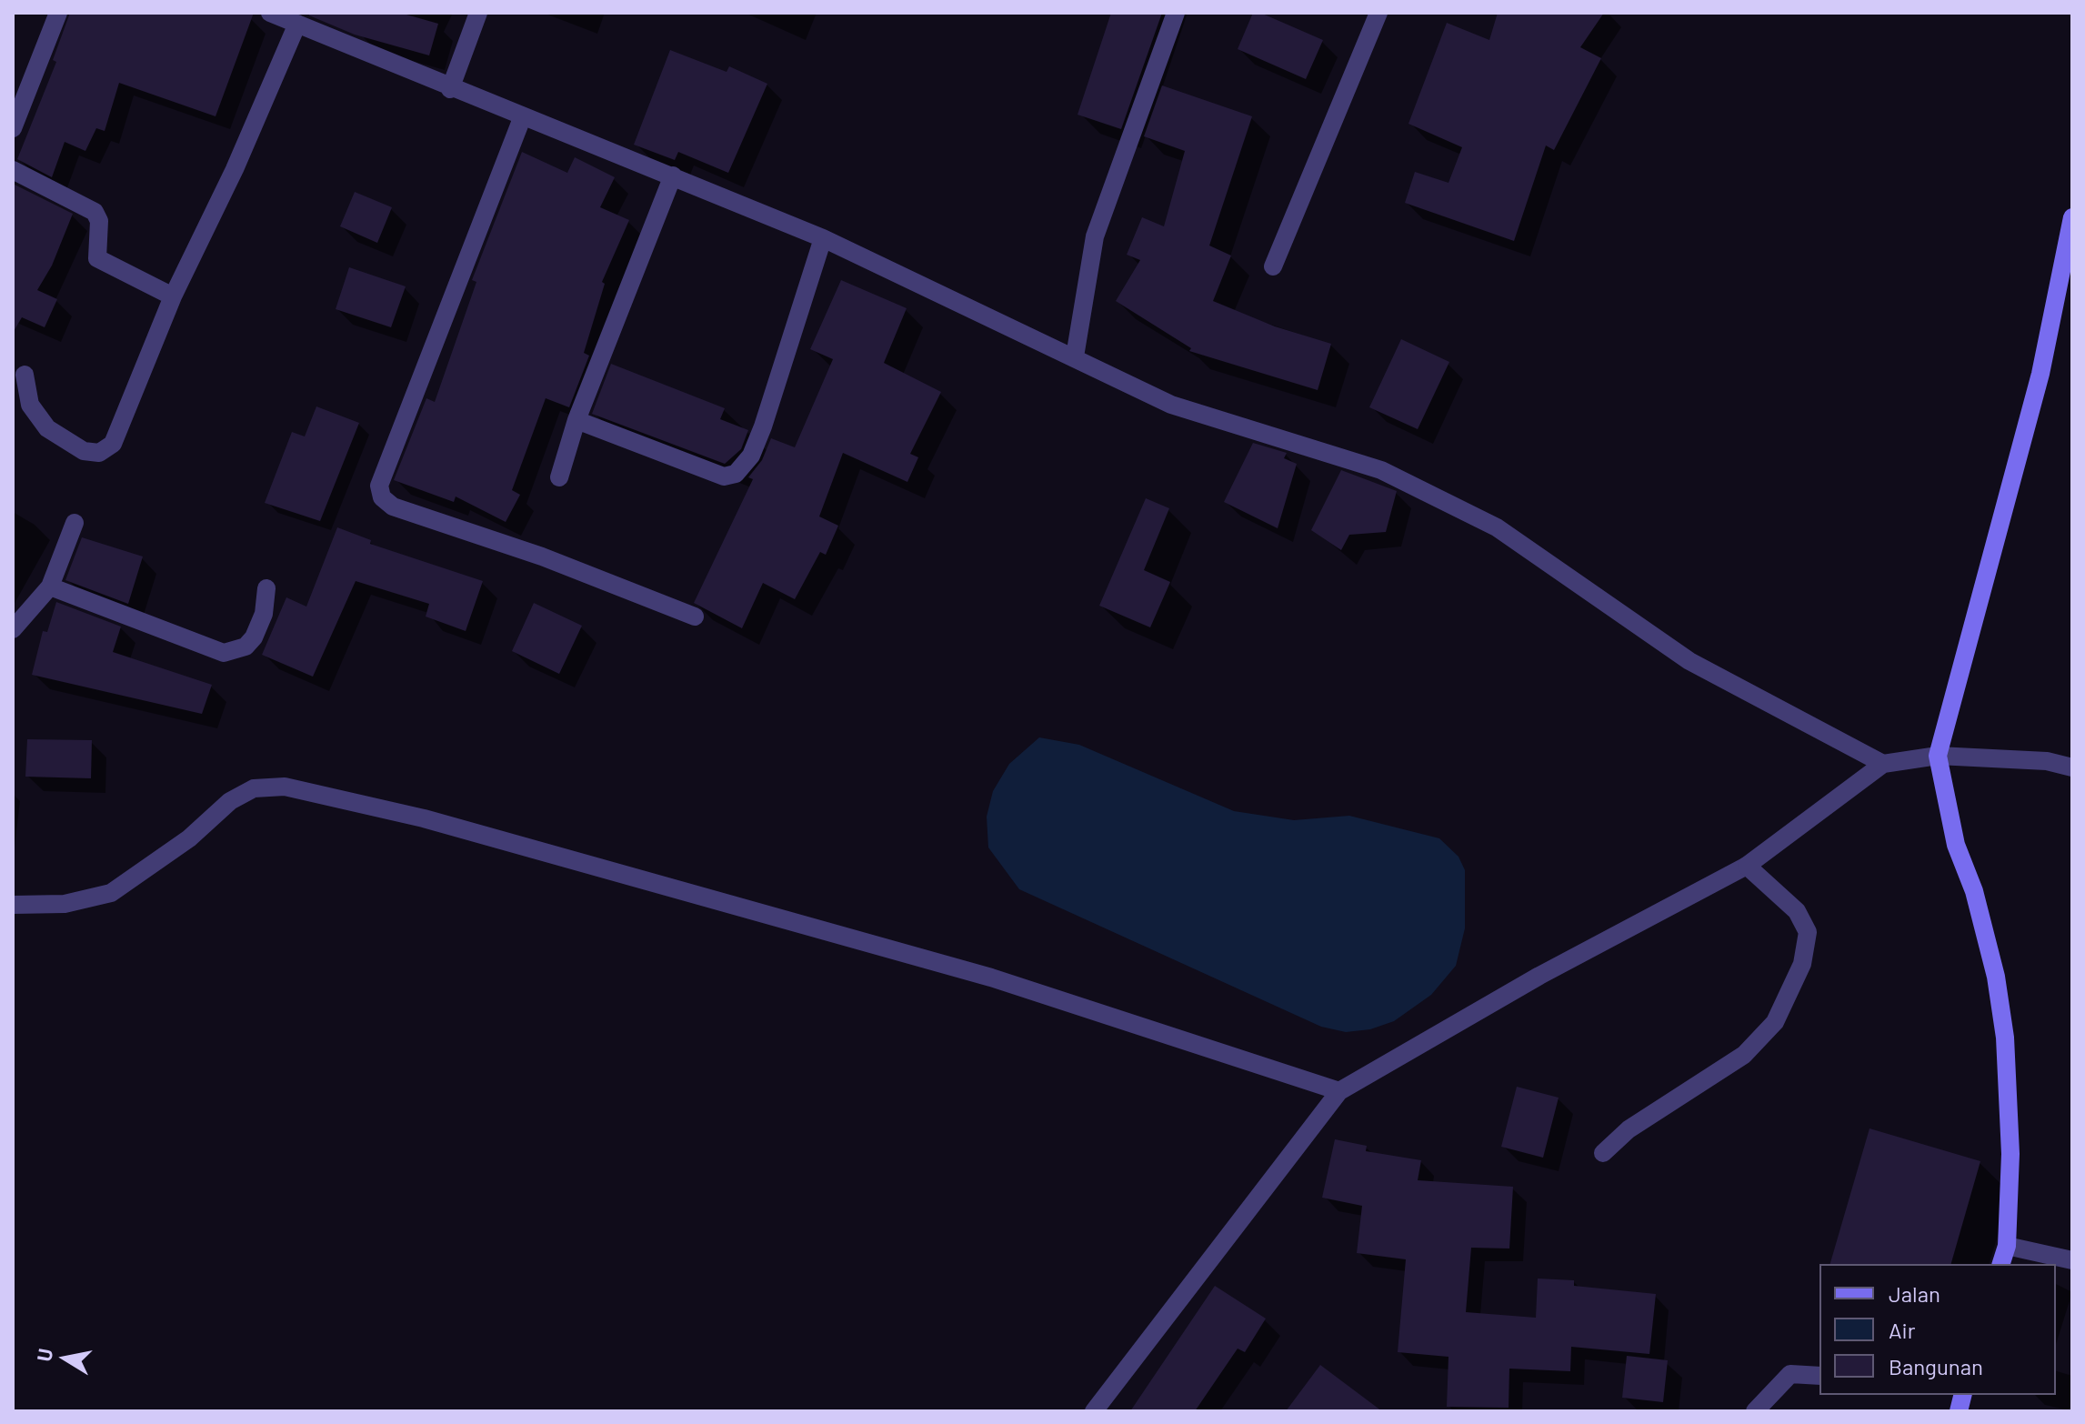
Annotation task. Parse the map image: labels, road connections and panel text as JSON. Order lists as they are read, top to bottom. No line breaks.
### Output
{"legend":["Jalan","Air","Bangunan"],"north":"left"}
